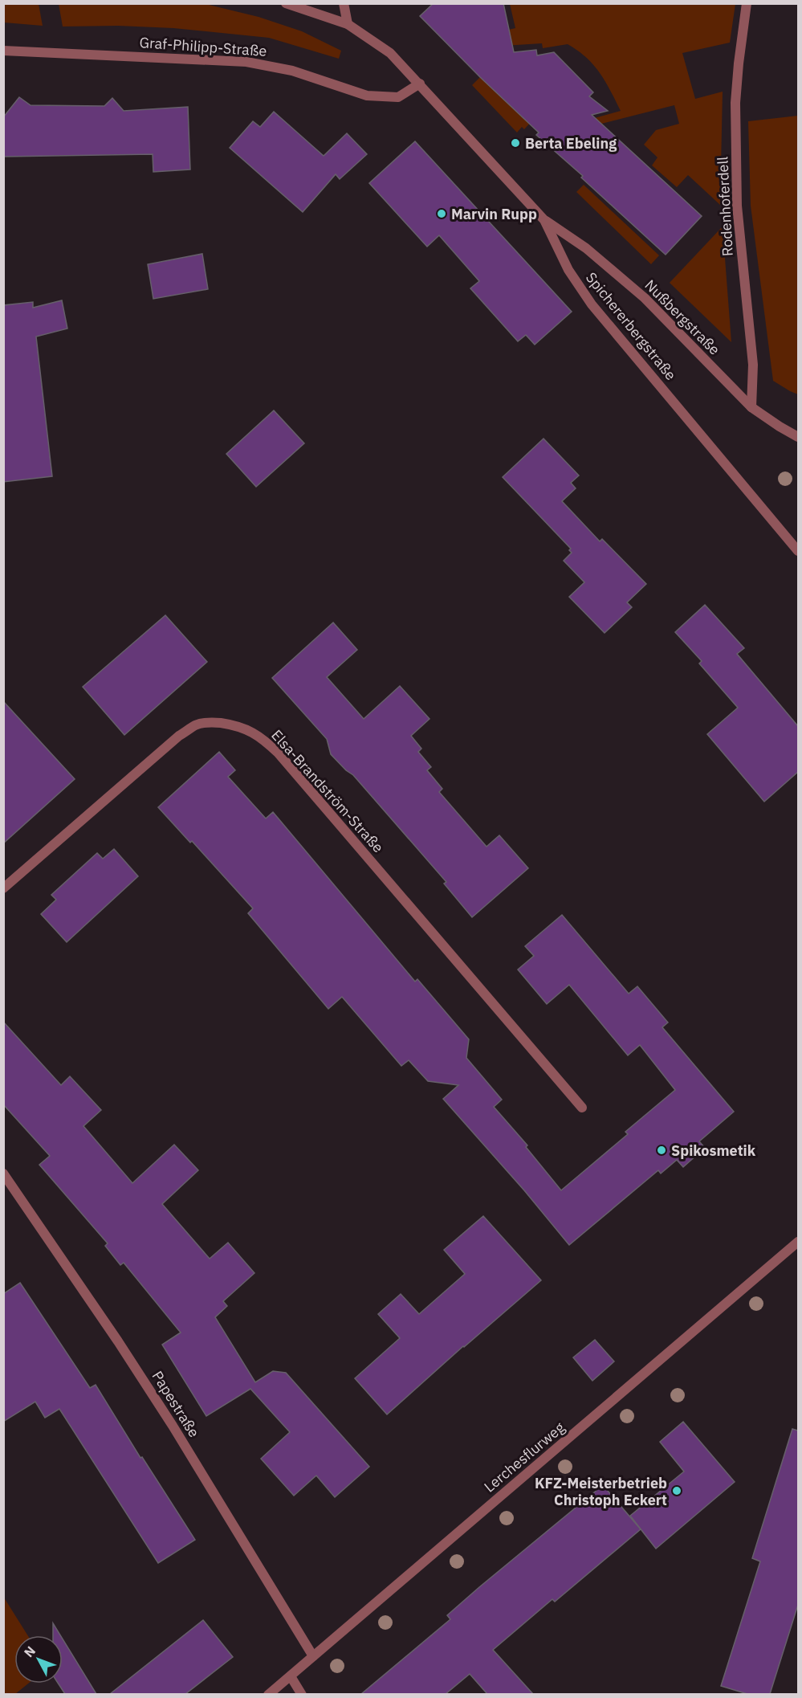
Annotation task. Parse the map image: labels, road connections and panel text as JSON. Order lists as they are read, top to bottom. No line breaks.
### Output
{"streets":{"street":["Graf-Philipp-Straße","Rodenhoferdell","Nußbergstraße","Spichererbergstraße","Elsa-Brandström-Straße","Papestraße","Lerchesflurweg"]},"crossings":[["Graf-Philipp-Straße","Spichererbergstraße"],["Rodenhoferdell","Nußbergstraße"],["Nußbergstraße","Spichererbergstraße"],["Papestraße","Lerchesflurweg"]],"places":["Berta Ebeling","Marvin Rupp","Spikosmetik","KFZ-Meisterbetrieb Christoph Eckert"],"north":"top left"}
